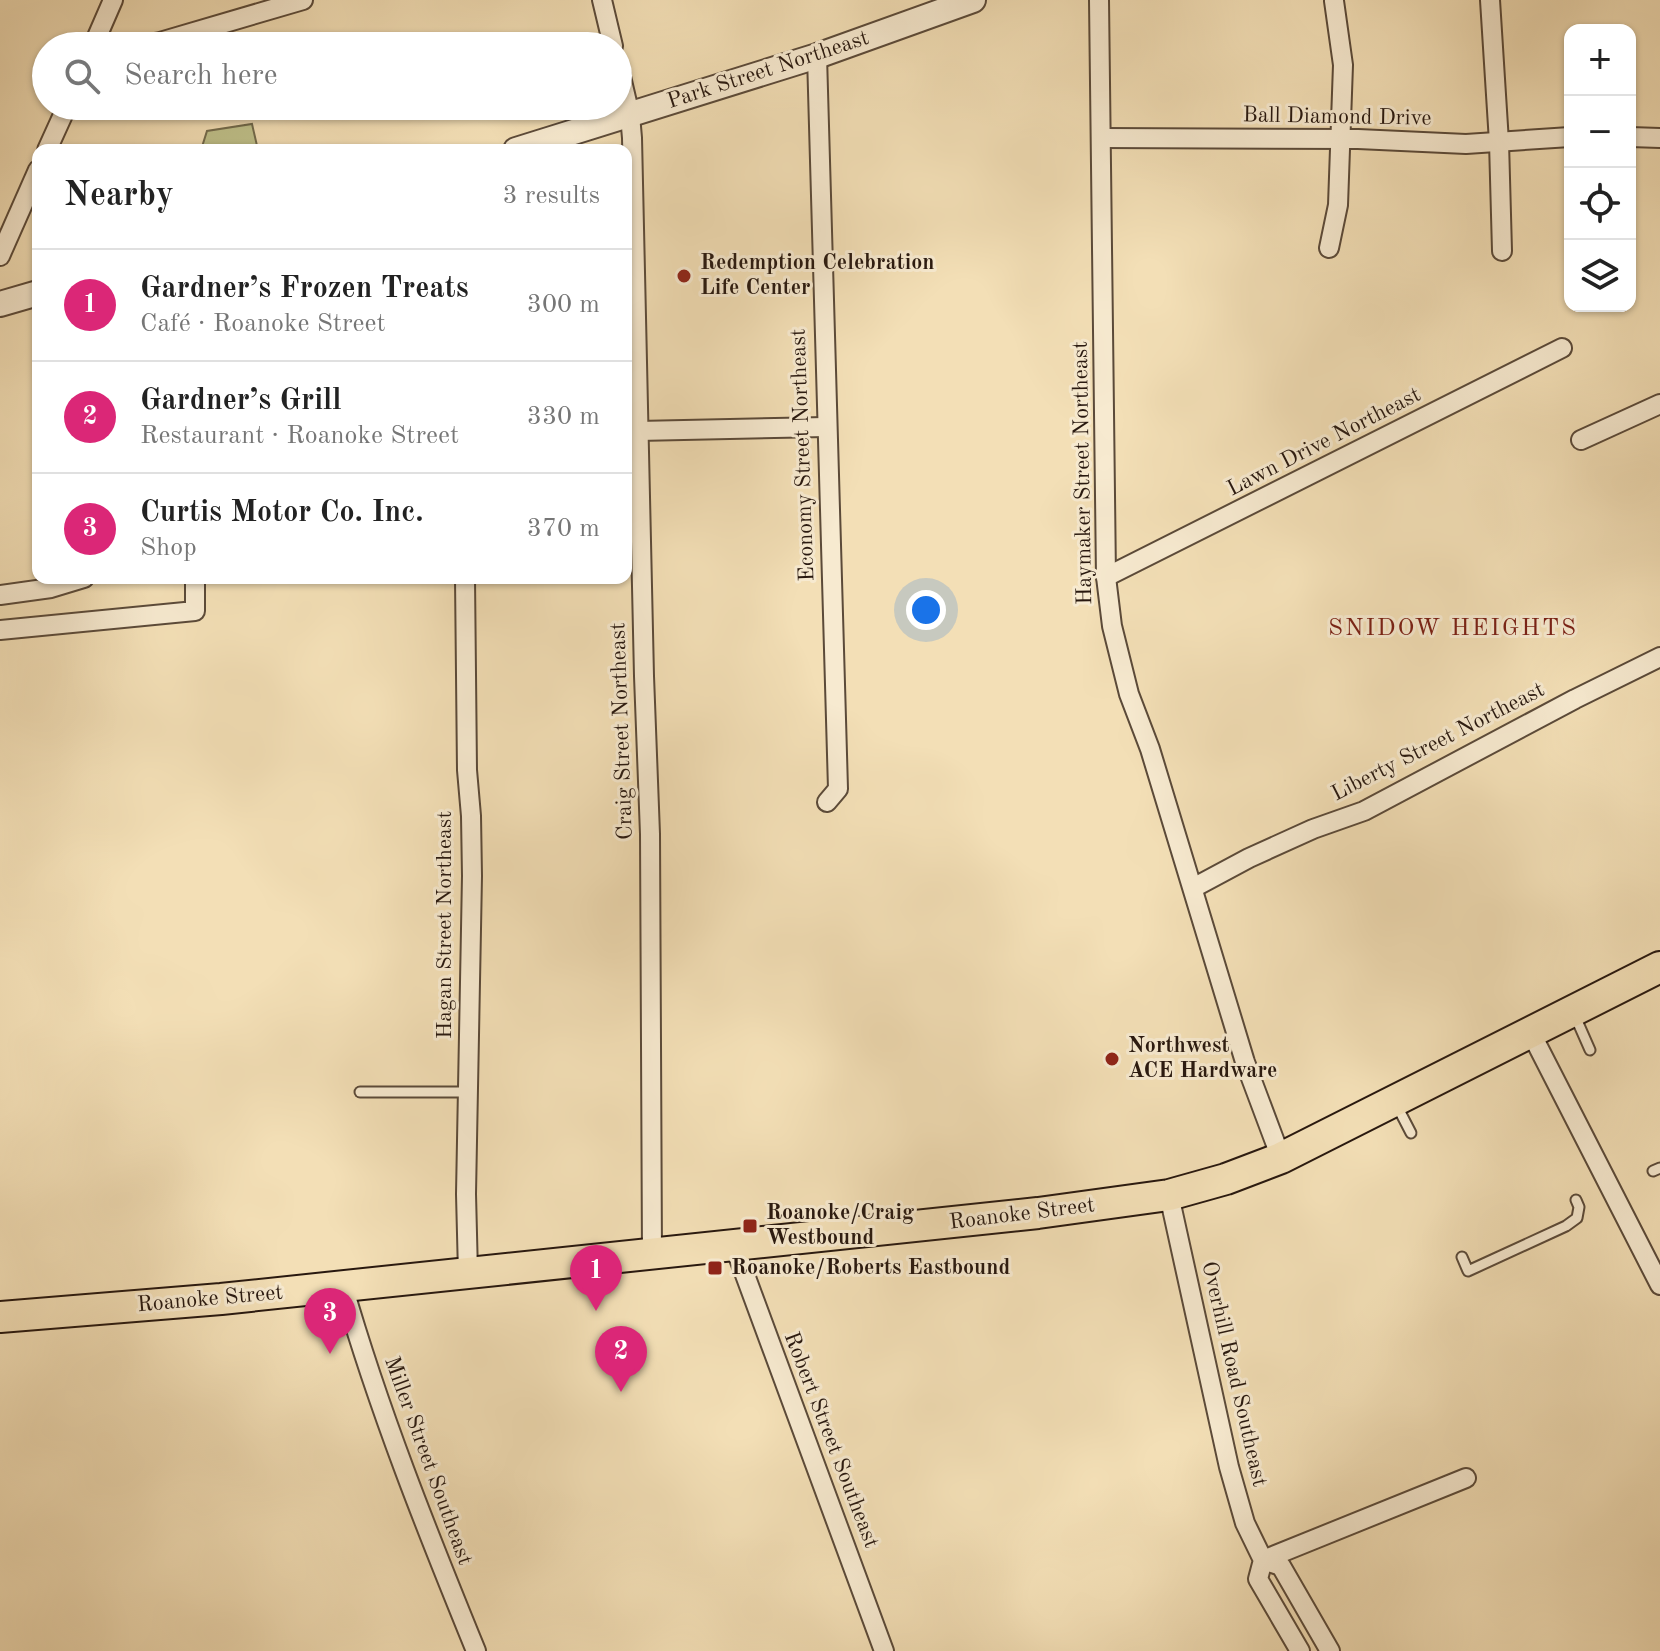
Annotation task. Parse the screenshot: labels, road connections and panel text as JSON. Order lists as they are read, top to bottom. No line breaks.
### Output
{"streets":{"main road":["Roanoke Street"],"street":["Park Street Northeast","Ball Diamond Drive","Lawn Drive Northeast","Economy Street Northeast","Haymaker Street Northeast","Craig Street Northeast","Liberty Street Northeast","Hagan Street Northeast","Overhill Road Southeast","Robert Street Southeast","Miller Street Southeast"]},"crossings":[["Park Street Northeast","Economy Street Northeast"],["Ball Diamond Drive","Haymaker Street Northeast"],["Lawn Drive Northeast","Haymaker Street Northeast"],["Haymaker Street Northeast","Liberty Street Northeast"],["Haymaker Street Northeast","Roanoke Street"],["Craig Street Northeast","Roanoke Street"],["Hagan Street Northeast","Roanoke Street"],["Roanoke Street","Overhill Road Southeast"],["Roanoke Street","Robert Street Southeast"],["Roanoke Street","Miller Street Southeast"]],"districts":["SNIDOW HEIGHTS"],"places":{"other":["Redemption Celebration Life Center","Northwest ACE Hardware"],"transit":["Roanoke/Craig Westbound","Roanoke/Roberts Eastbound"]},"page":{"map_buttons":["+","−"],"search":"Search here","heading":["Nearby","3 results"],"list":[{"mark":"1","name":"Gardner’s Frozen Treats","note":"Café · Roanoke Street","value":"300 m"},{"mark":"2","name":"Gardner’s Grill","note":"Restaurant · Roanoke Street","value":"330 m"},{"mark":"3","name":"Curtis Motor Co. Inc.","note":"Shop","value":"370 m"}],"pins":["1","3","2"]}}
